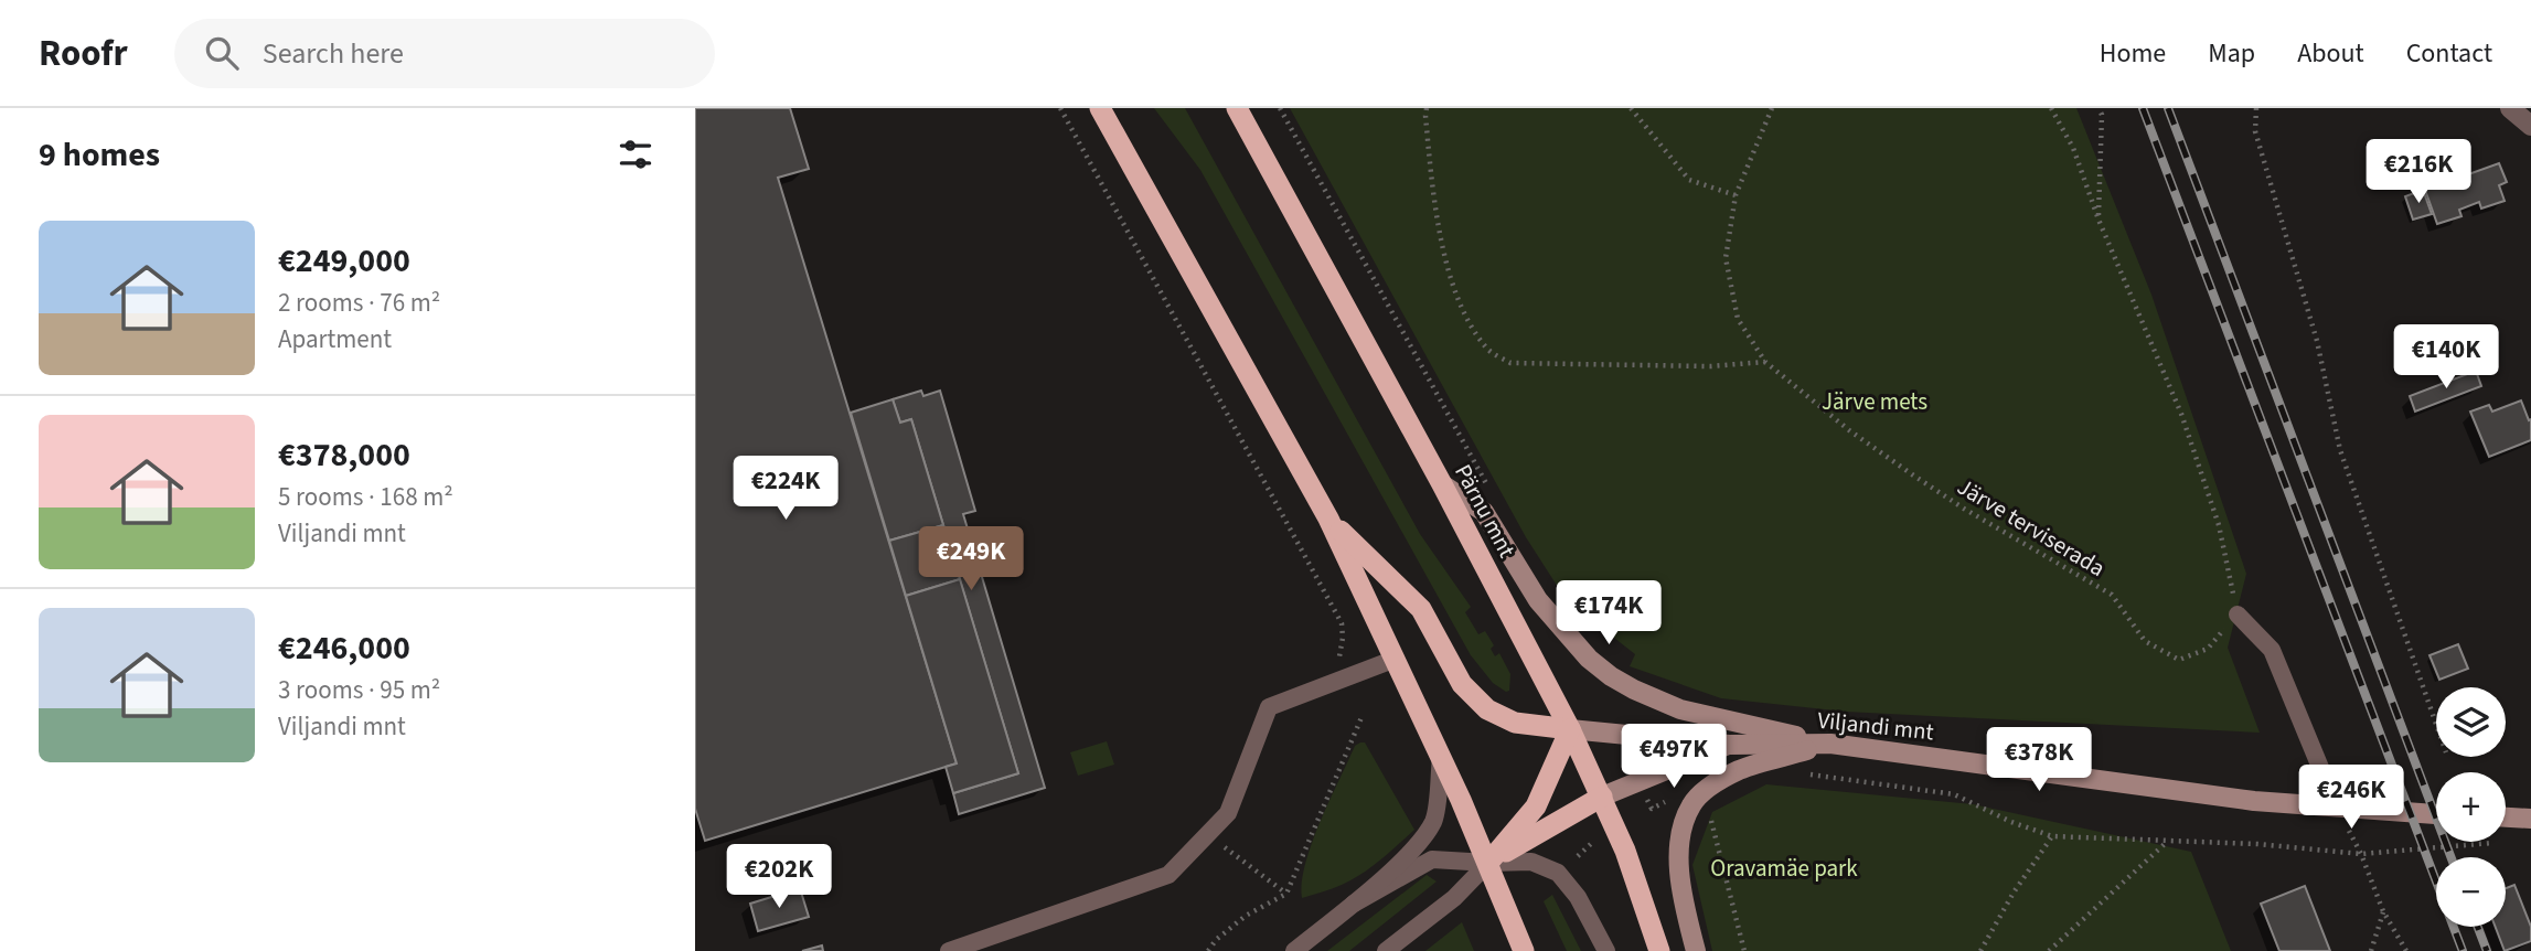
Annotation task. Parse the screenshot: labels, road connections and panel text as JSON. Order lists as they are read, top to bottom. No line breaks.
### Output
{"streets":{"highway":["Pärnu mnt"],"main road":["Viljandi mnt"],"path":["Järve terviserada"]},"crossings":[["Pärnu mnt","Viljandi mnt"]],"parks":["Järve mets","Oravamäe park"],"page":{"header":"Roofr","search":"Search here","nav":["Home","Map","About","Contact"],"heading":"9 homes","price":["€216K","€140K","€224K","€249K","€174K","€497K","€378K","€246K","€202K"],"list":[{"name":"€249,000","note":"2 rooms · 76 m² · Apartment"},{"name":"€378,000","note":"5 rooms · 168 m² · Viljandi mnt"},{"name":"€246,000","note":"3 rooms · 95 m² · Viljandi mnt"}],"map_buttons":["+","−"]}}
